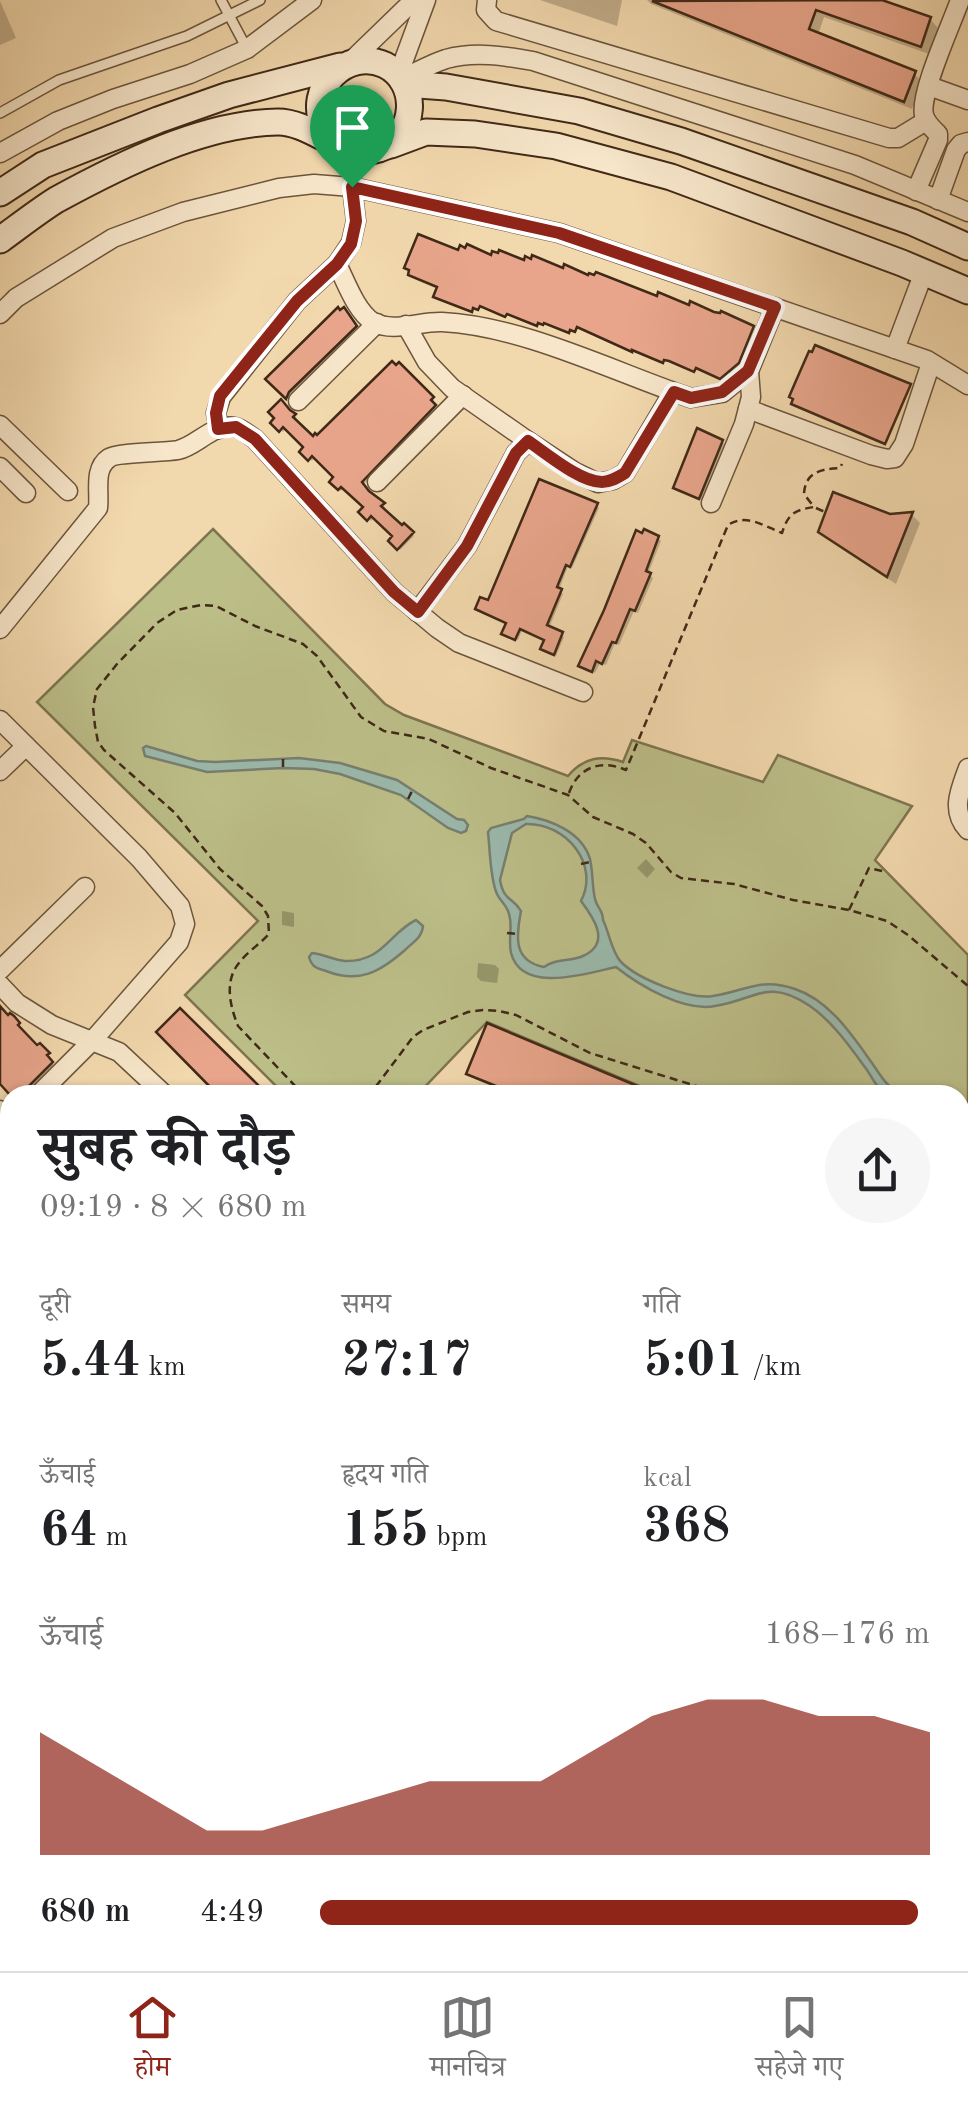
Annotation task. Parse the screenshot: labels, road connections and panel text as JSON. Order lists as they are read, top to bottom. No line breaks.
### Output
{"page":{"heading":["सुबह की दौड़","09:19 · 8 × 680 m"],"stats":[["दूरी","5.44 km"],["समय","27:17"],["गति","5:01 /km"],["ऊँचाई","64 m"],["हृदय गति","155 bpm"],["kcal","368"]],"chart":["ऊँचाई","168–176 m"],"list":[{"name":"680 m","note":"4:49"}],"tabs":["होम","मानचित्र","सहेजे गए"]}}
